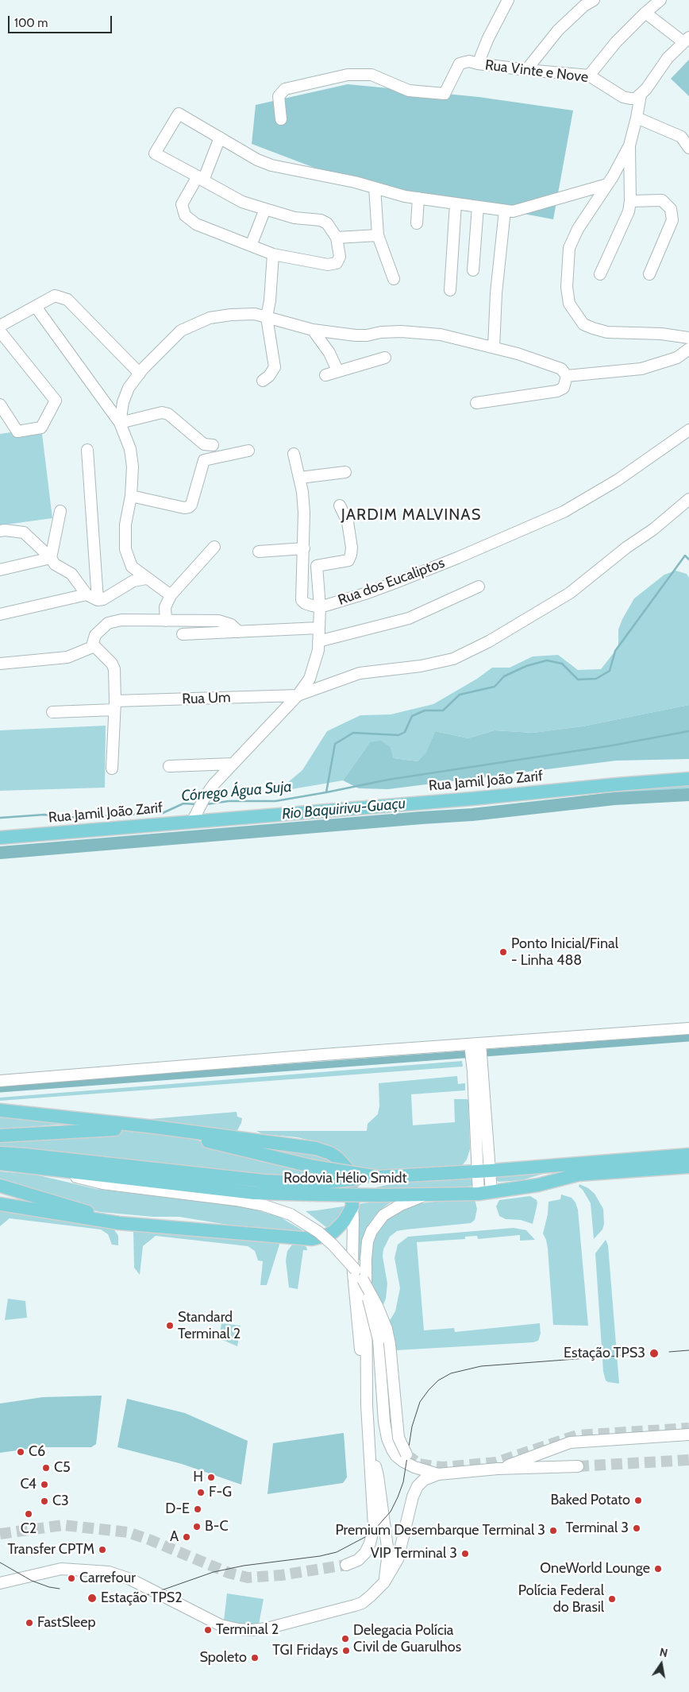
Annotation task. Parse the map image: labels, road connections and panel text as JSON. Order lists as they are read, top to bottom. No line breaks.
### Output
{"streets":{"main road":["Rua Jamil João Zarif","Rodovia Hélio Smidt"],"street":["Rua Vinte e Nove","Rua dos Eucaliptos","Rua Um"]},"crossings":[["Rua dos Eucaliptos","Rua Um"],["Rua dos Eucaliptos","Rua Jamil João Zarif"]],"districts":["JARDIM MALVINAS"],"water":["Córrego Água Suja","Rio Baquirivu-Guaçu"],"places":["Ponto Inicial/Final - Linha 488","Standard Terminal 2","Estação TPS3","C6","C5","H","C4","F-G","Baked Potato","C3","D-E","C2","B-C","Terminal 3","Premium Desembarque Terminal 3","A","Transfer CPTM","VIP Terminal 3","OneWorld Lounge","Carrefour","Estação TPS2","Polícia Federal do Brasil","FastSleep","Terminal 2","Delegacia Polícia Civil de Guarulhos","TGI Fridays","Spoleto"],"scale_bar":"100 m","north":"top"}
